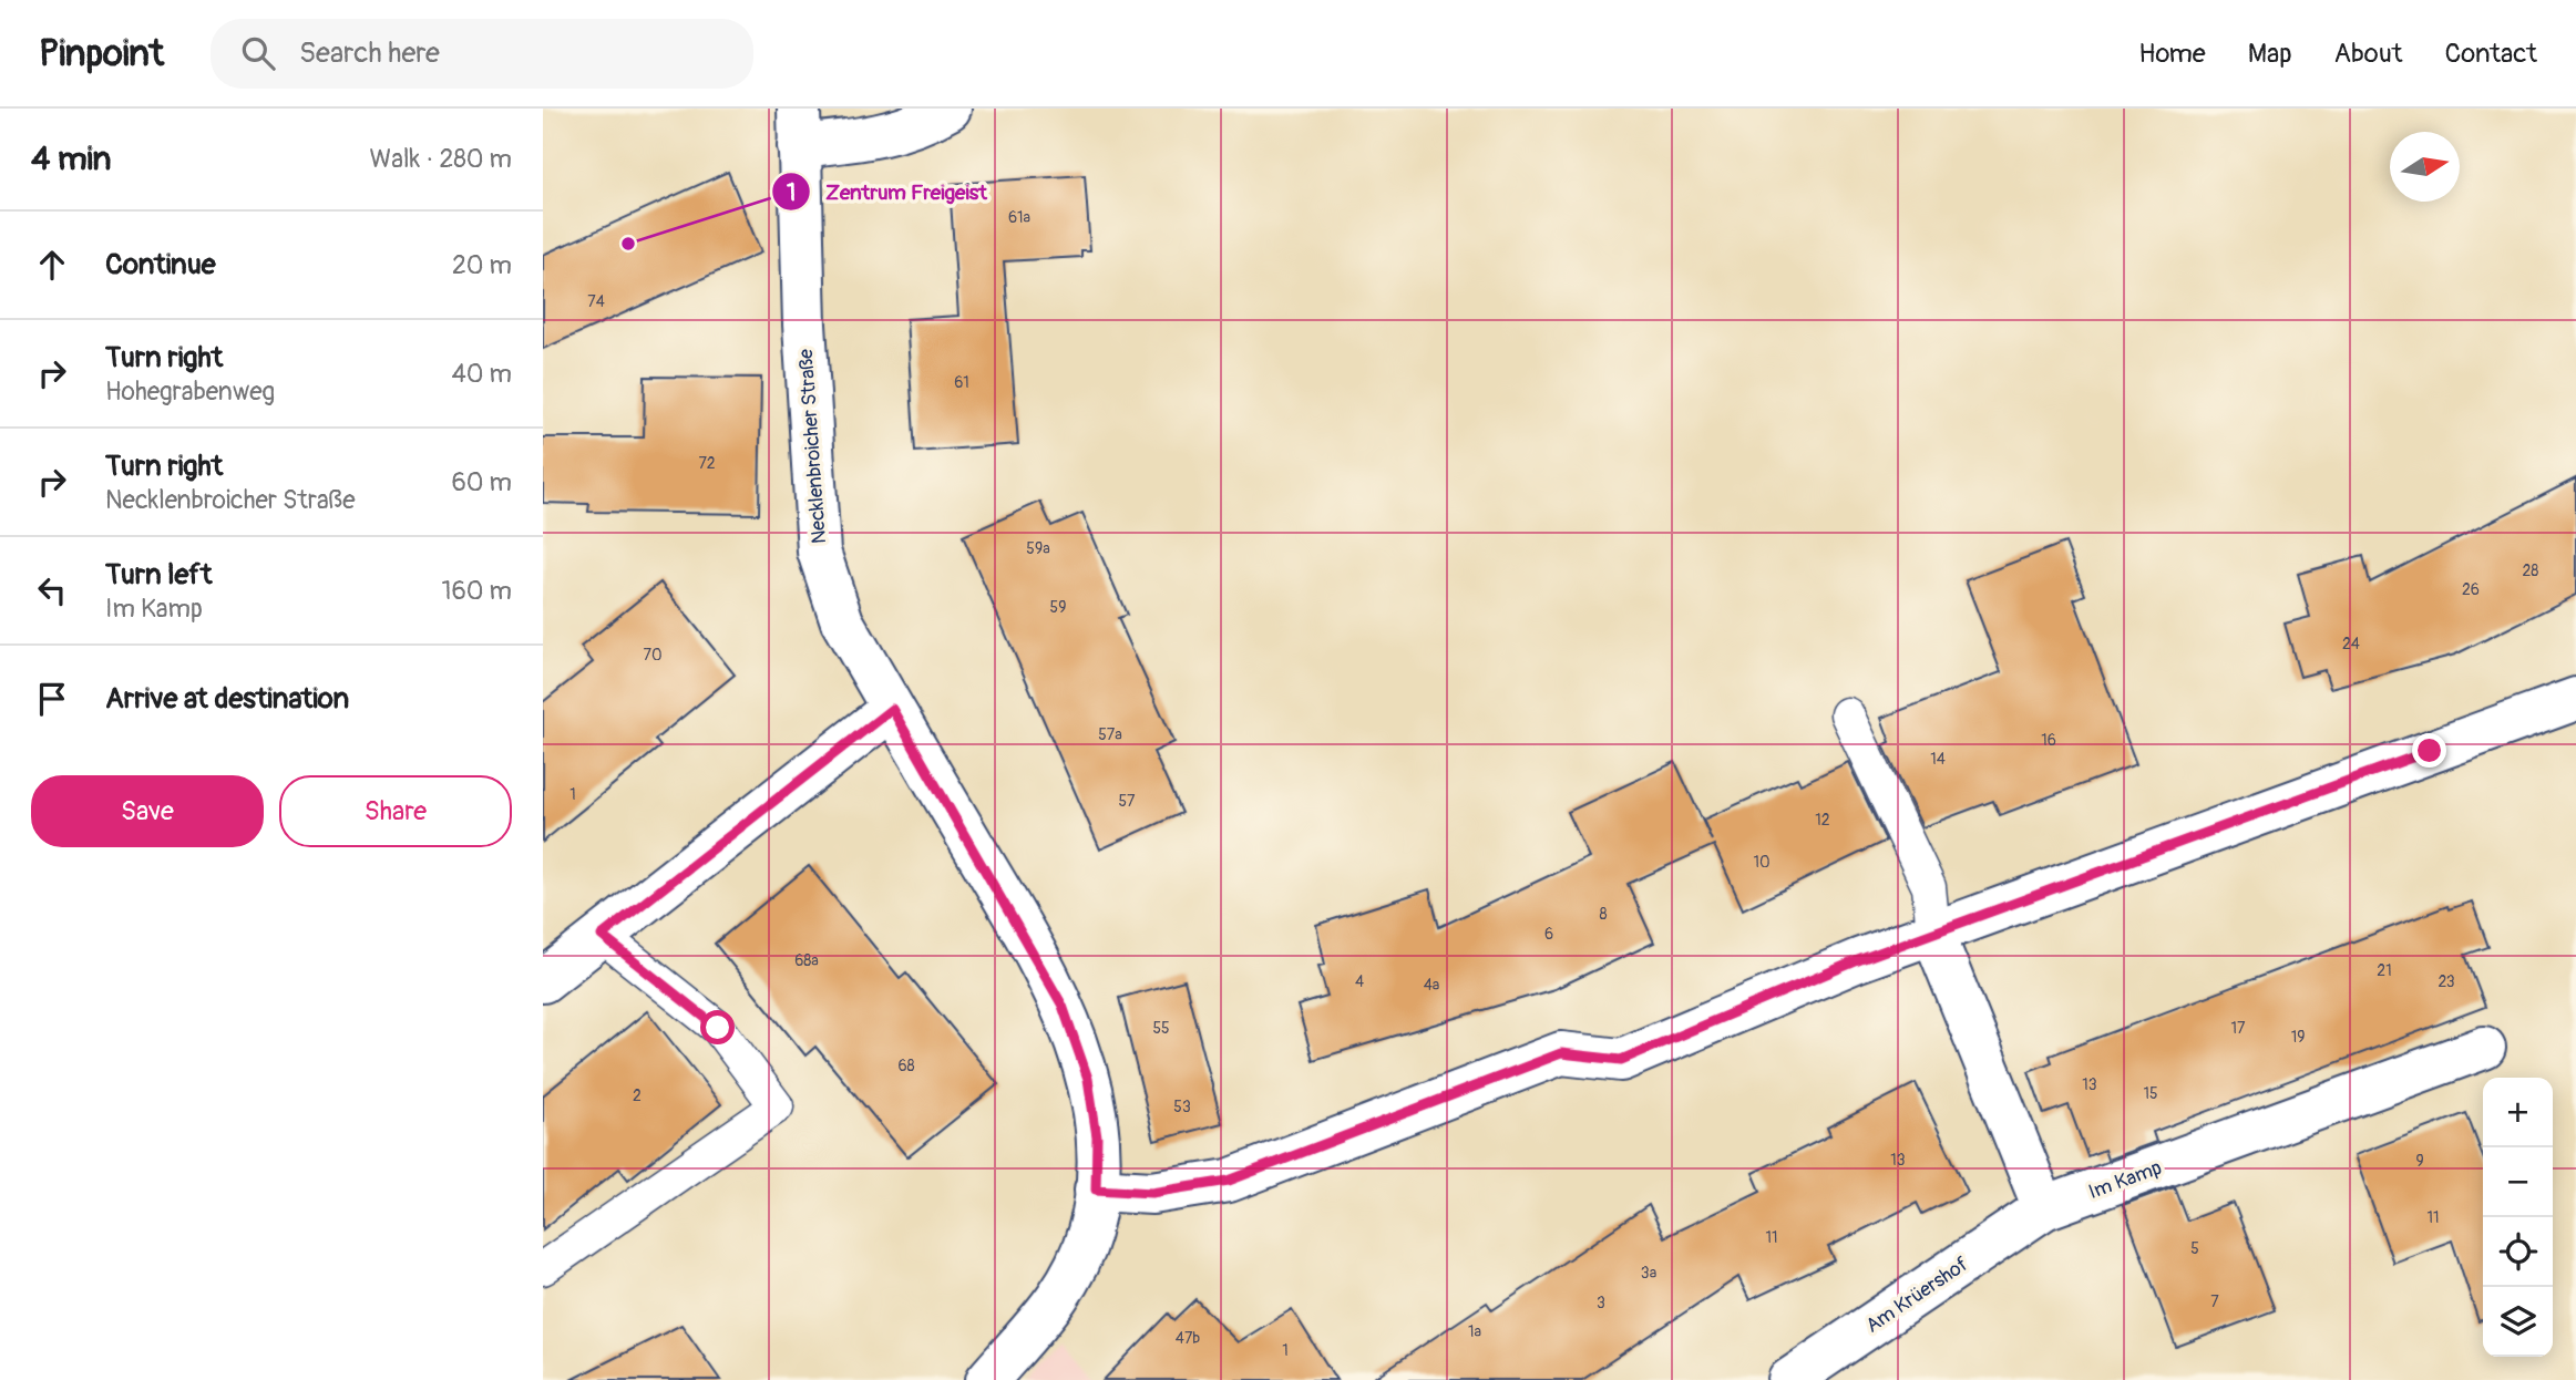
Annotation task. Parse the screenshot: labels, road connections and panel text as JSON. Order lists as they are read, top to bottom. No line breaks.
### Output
{"streets":{"street":["Necklenbroicher Straße","Im Kamp","Am Krüershof"]},"crossings":[["Im Kamp","Am Krüershof"]],"places":["Zentrum Freigeist"],"house_numbers":["61a","74","61","72","59a","28","26","59","24","70","57a","16","14","1","57","12","10","8","6","68a","21","4","23","4a","55","17","19","68","13","15","2","53","13","9","11","11","5","3a","7","3","1a","47b","1"],"north":"right","page":{"header":"Pinpoint","search":"Search here","nav":["Home","Map","About","Contact"],"heading":["4 min","Walk · 280 m"],"list":[["Continue","20 m"],["Turn right","Hohegrabenweg","40 m"],["Turn right","Necklenbroicher Straße","60 m"],["Turn left","Im Kamp","160 m"],"Arrive at destination"],"buttons":["Save","Share"],"map_buttons":["+","−"]}}
